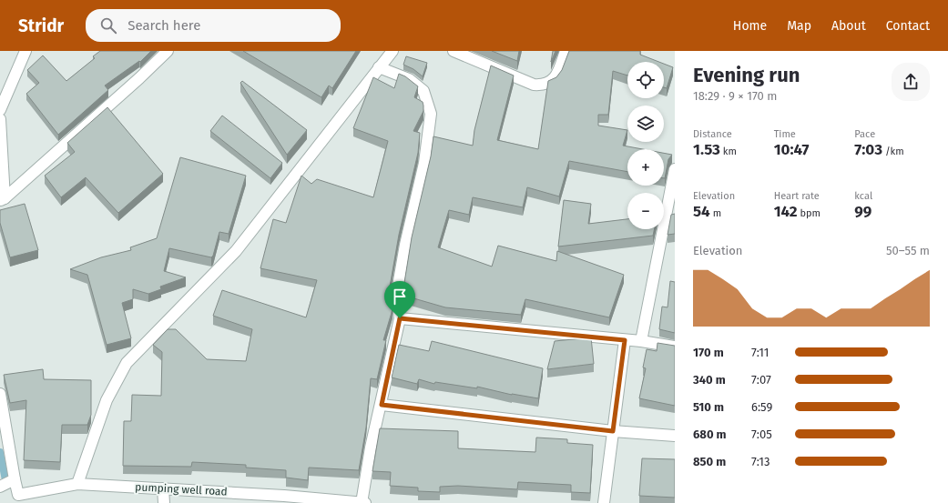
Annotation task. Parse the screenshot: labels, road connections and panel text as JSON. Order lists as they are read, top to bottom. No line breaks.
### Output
{"streets":{"street":["pumping well road"]},"page":{"header":"Stridr","search":"Search here","nav":["Home","Map","About","Contact"],"heading":["Evening run","18:29 · 9 × 170 m"],"map_buttons":["+","−"],"stats":[["Distance","1.53 km"],["Time","10:47"],["Pace","7:03 /km"],["Elevation","54 m"],["Heart rate","142 bpm"],["kcal","99"]],"chart":["Elevation","50–55 m"],"list":[{"name":"170 m","note":"7:11"},{"name":"340 m","note":"7:07"},{"name":"510 m","note":"6:59"},{"name":"680 m","note":"7:05"},{"name":"850 m","note":"7:13"}]}}
